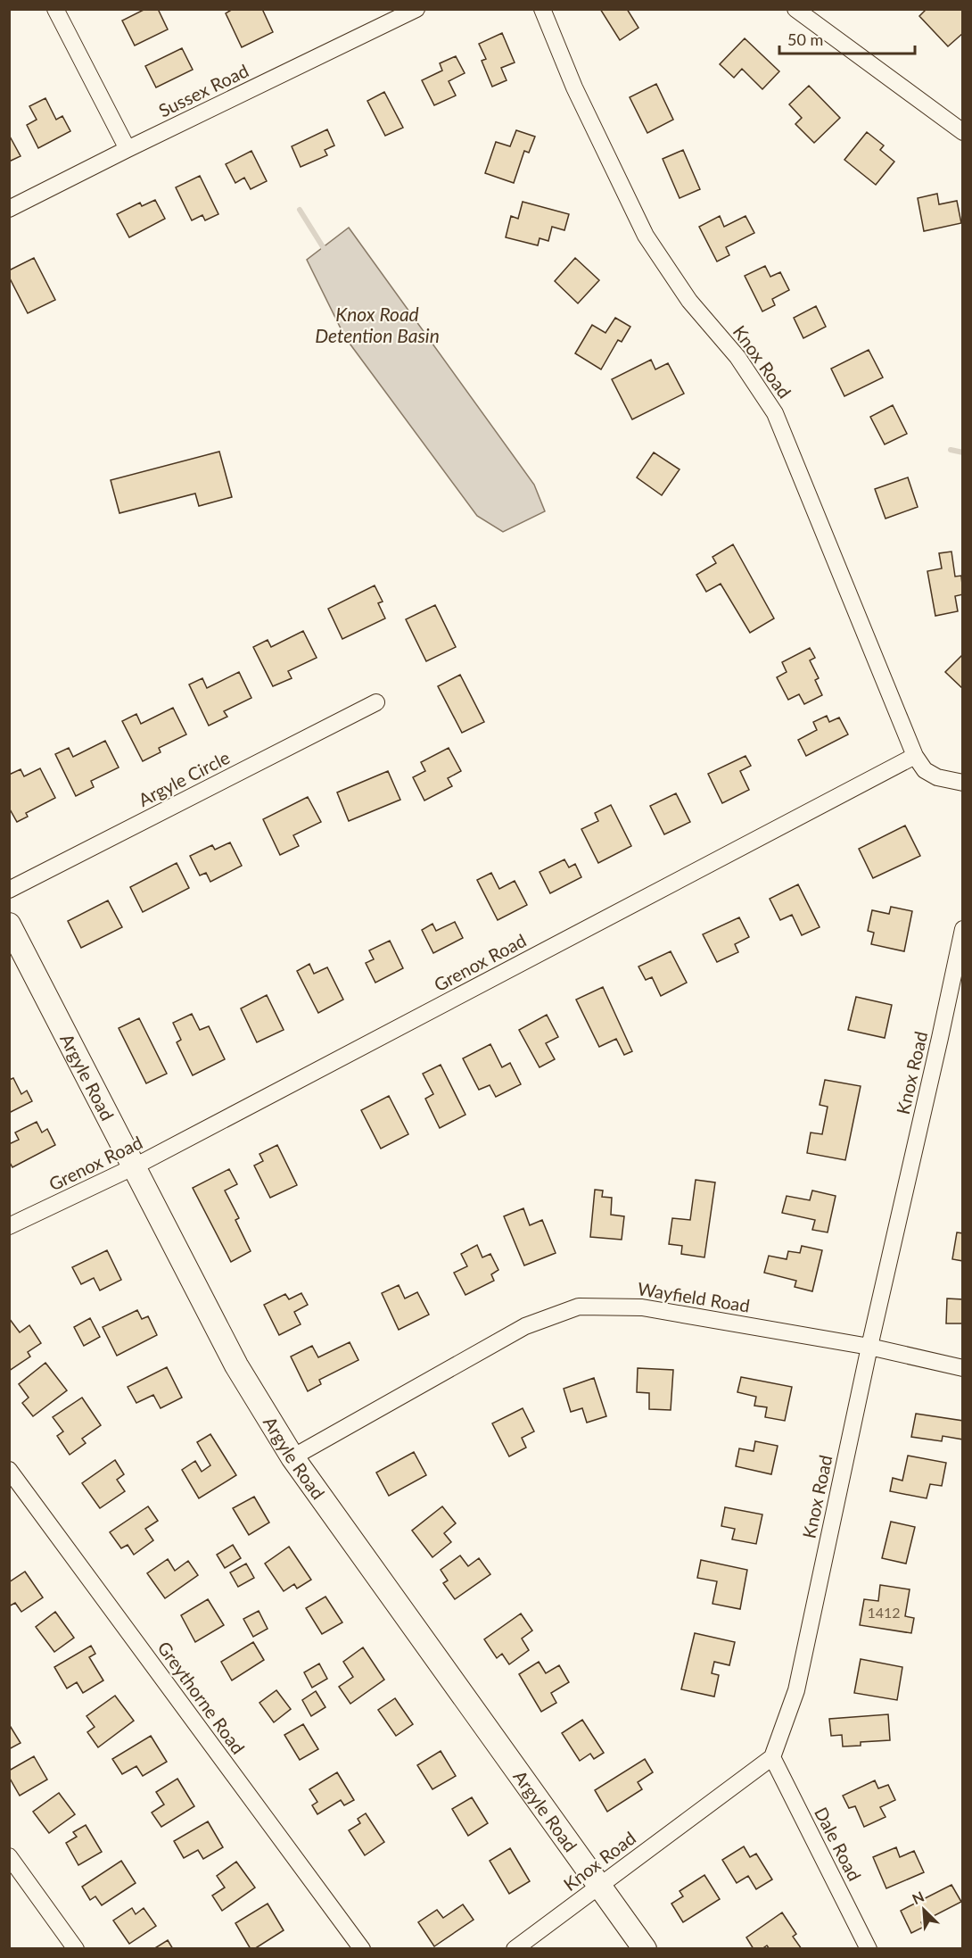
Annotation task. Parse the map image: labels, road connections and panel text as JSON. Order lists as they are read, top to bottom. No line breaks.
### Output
{"streets":{"street":["Sussex Road","Knox Road","Argyle Circle","Grenox Road","Argyle Road","Wayfield Road","Greythorne Road","Dale Road"]},"crossings":[["Knox Road","Grenox Road"],["Knox Road","Argyle Road"],["Knox Road","Wayfield Road"],["Knox Road","Dale Road"],["Grenox Road","Argyle Road"],["Argyle Road","Wayfield Road"]],"water":["Knox Road Detention Basin"],"house_numbers":["1412"],"scale_bar":"50 m","north":"top left"}
